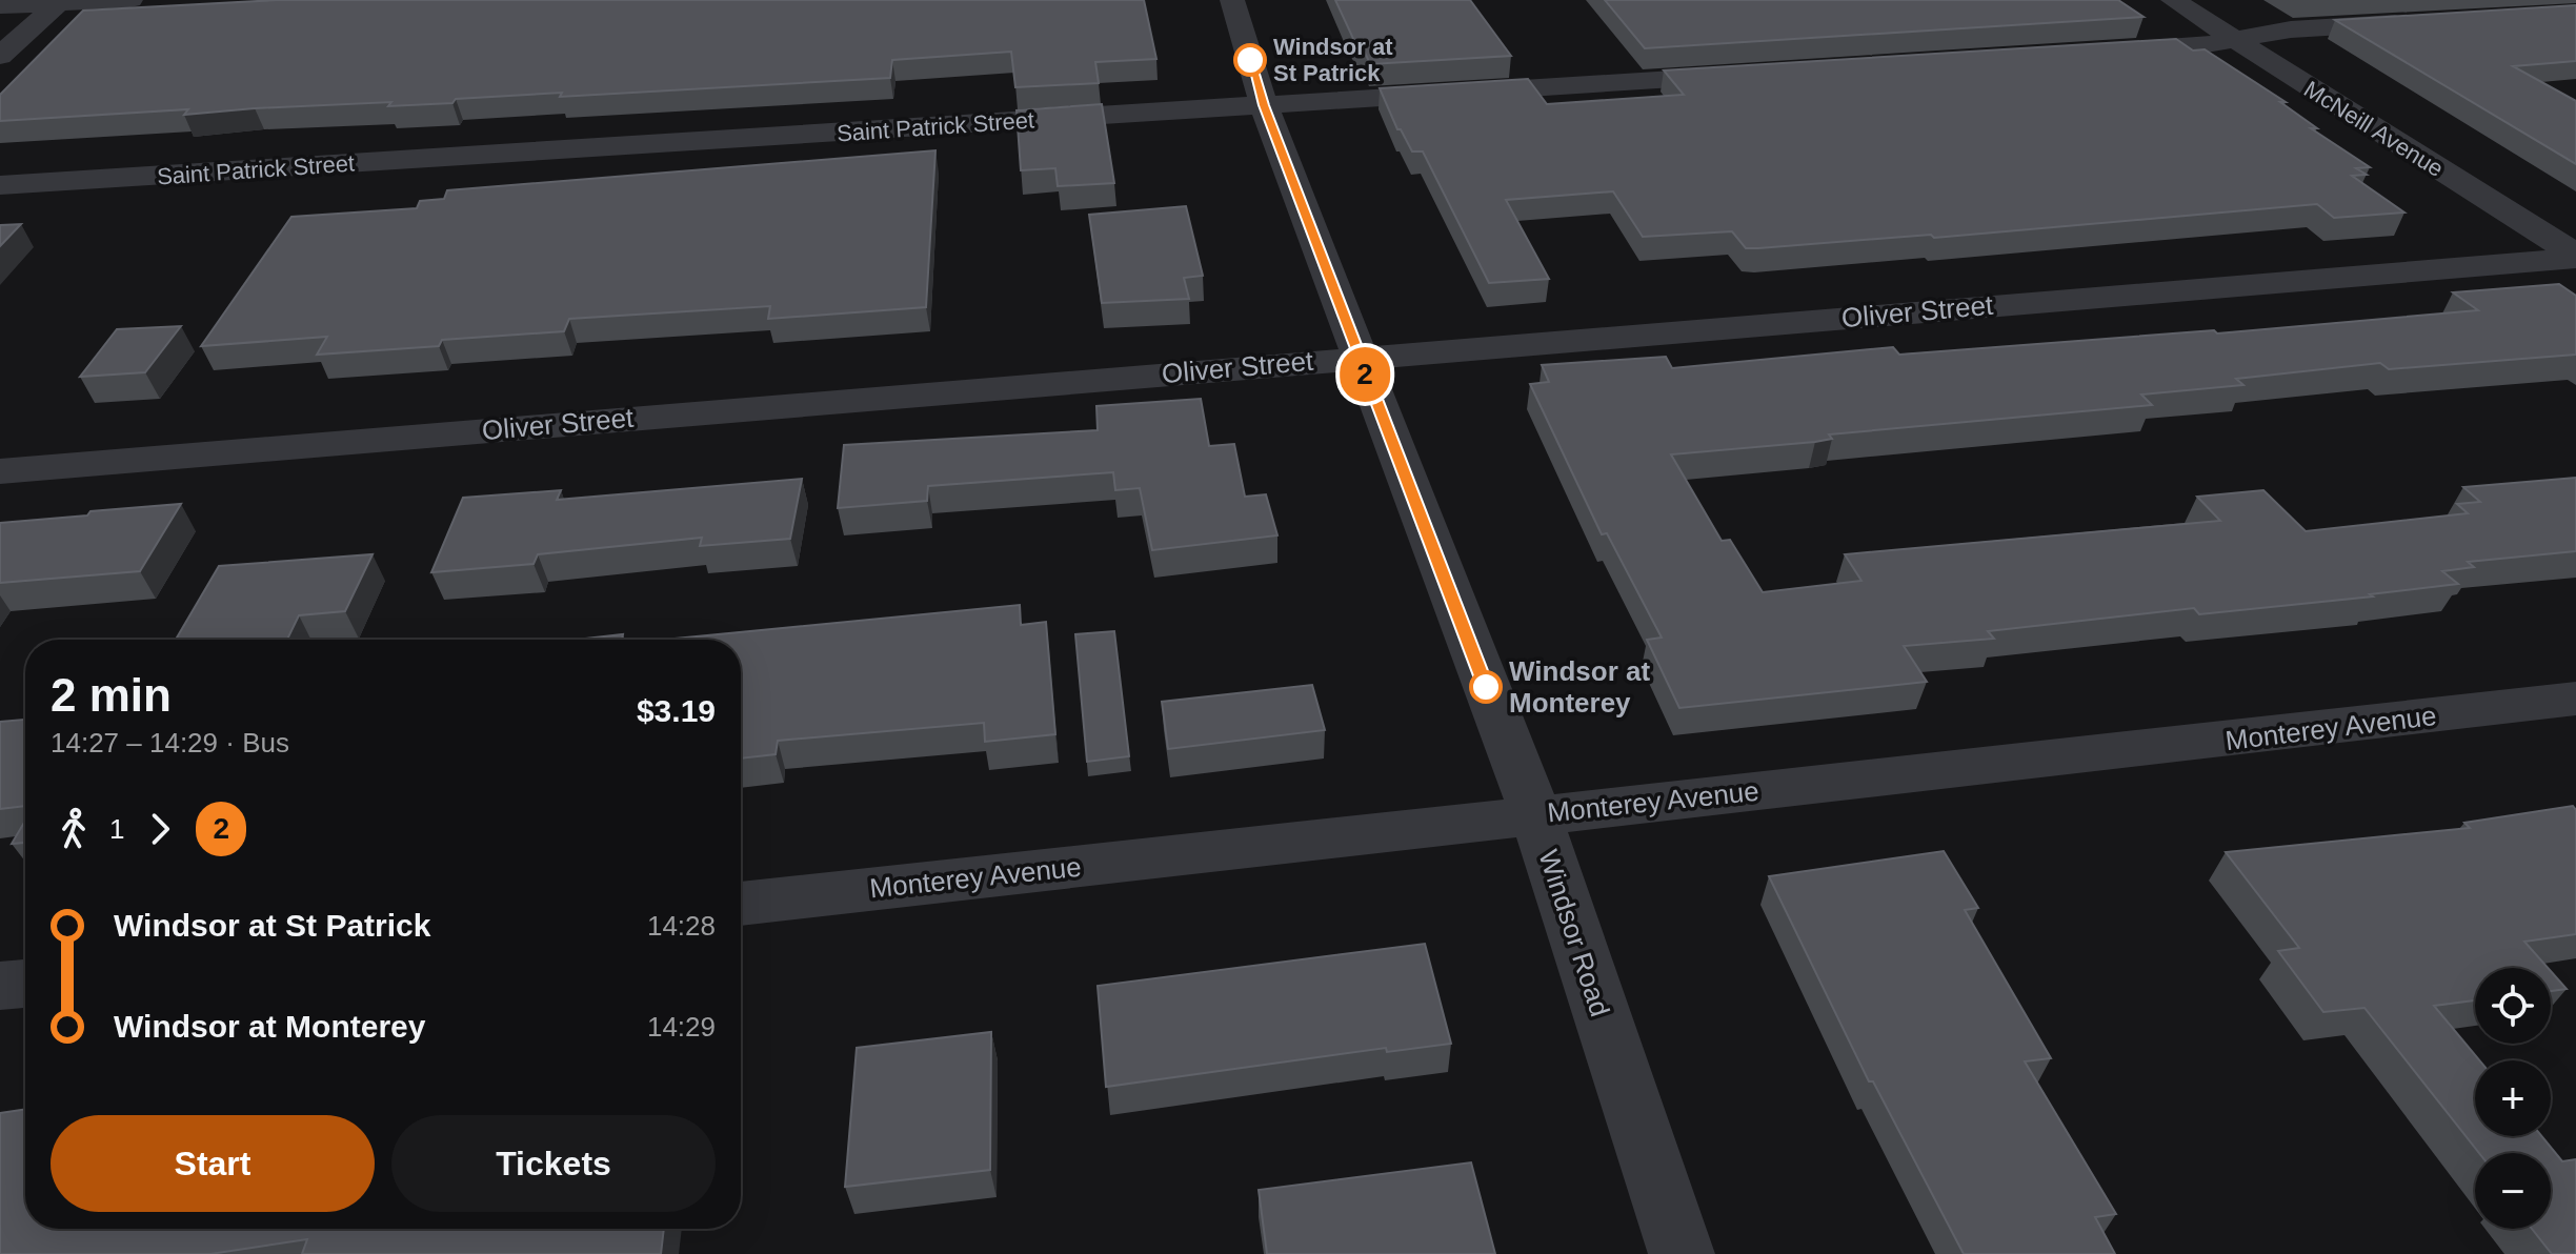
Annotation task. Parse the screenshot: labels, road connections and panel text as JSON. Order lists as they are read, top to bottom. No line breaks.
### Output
{"streets":{"street":["Saint Patrick Street","McNeill Avenue","Oliver Street","Monterey Avenue","Windsor Road"]},"crossings":[["Saint Patrick Street","Windsor Road"],["McNeill Avenue","Oliver Street"],["Oliver Street","Windsor Road"],["Monterey Avenue","Windsor Road"]],"places":["Windsor at St Patrick","Windsor at Monterey"],"lines":["bus line 2"],"page":{"on_map":"2","heading":["2 min","14:27 – 14:29 · Bus","$3.19"],"legs":["1","2"],"list":[{"name":"Windsor at St Patrick","value":"14:28"},{"name":"Windsor at Monterey","value":"14:29"}],"map_buttons":["+","−"],"buttons":["Start","Tickets"]}}
